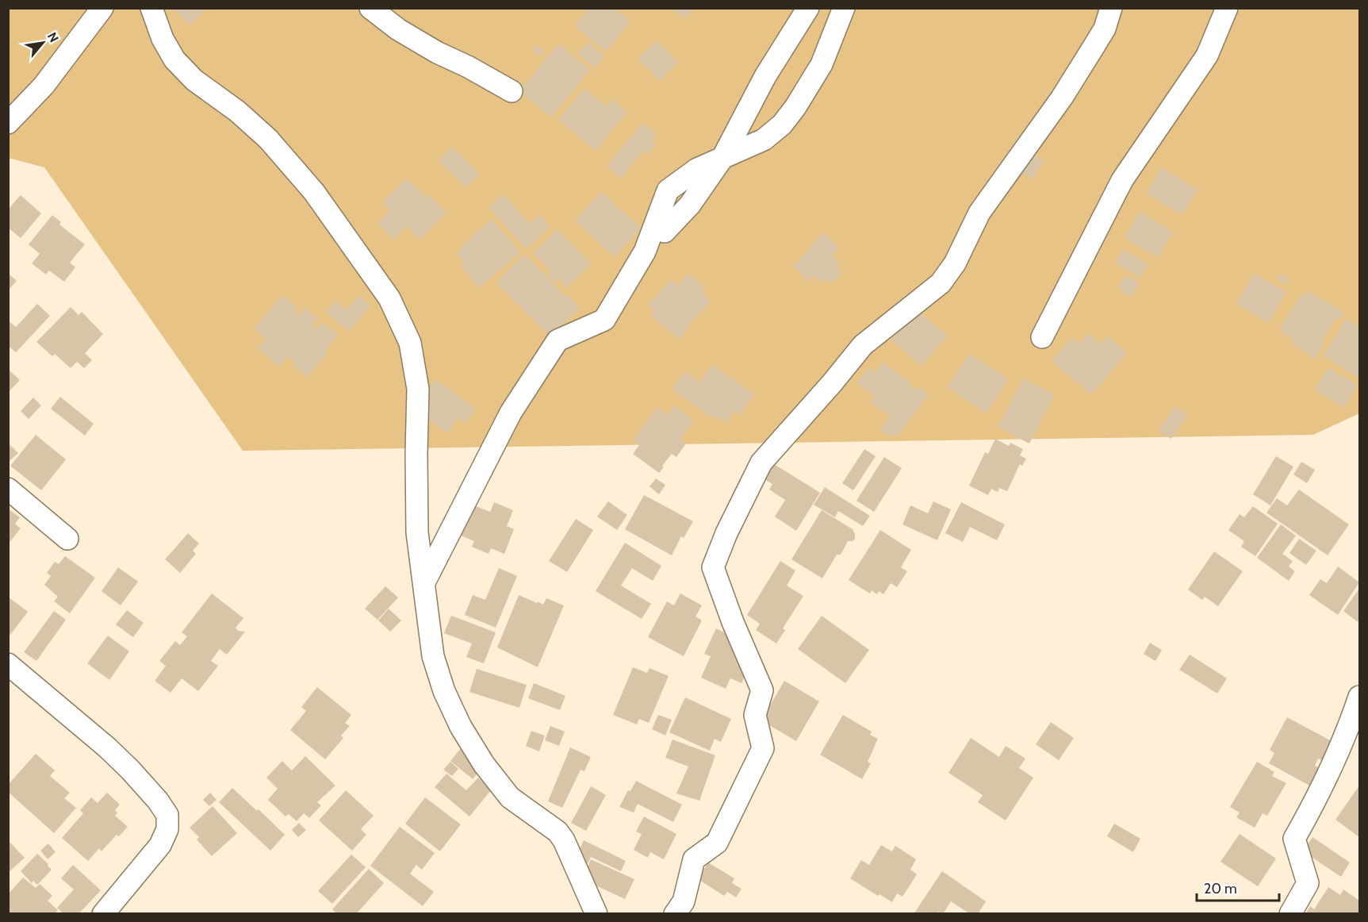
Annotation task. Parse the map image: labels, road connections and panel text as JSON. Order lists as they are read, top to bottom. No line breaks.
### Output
{"scale_bar":"20 m","north":"top right"}
